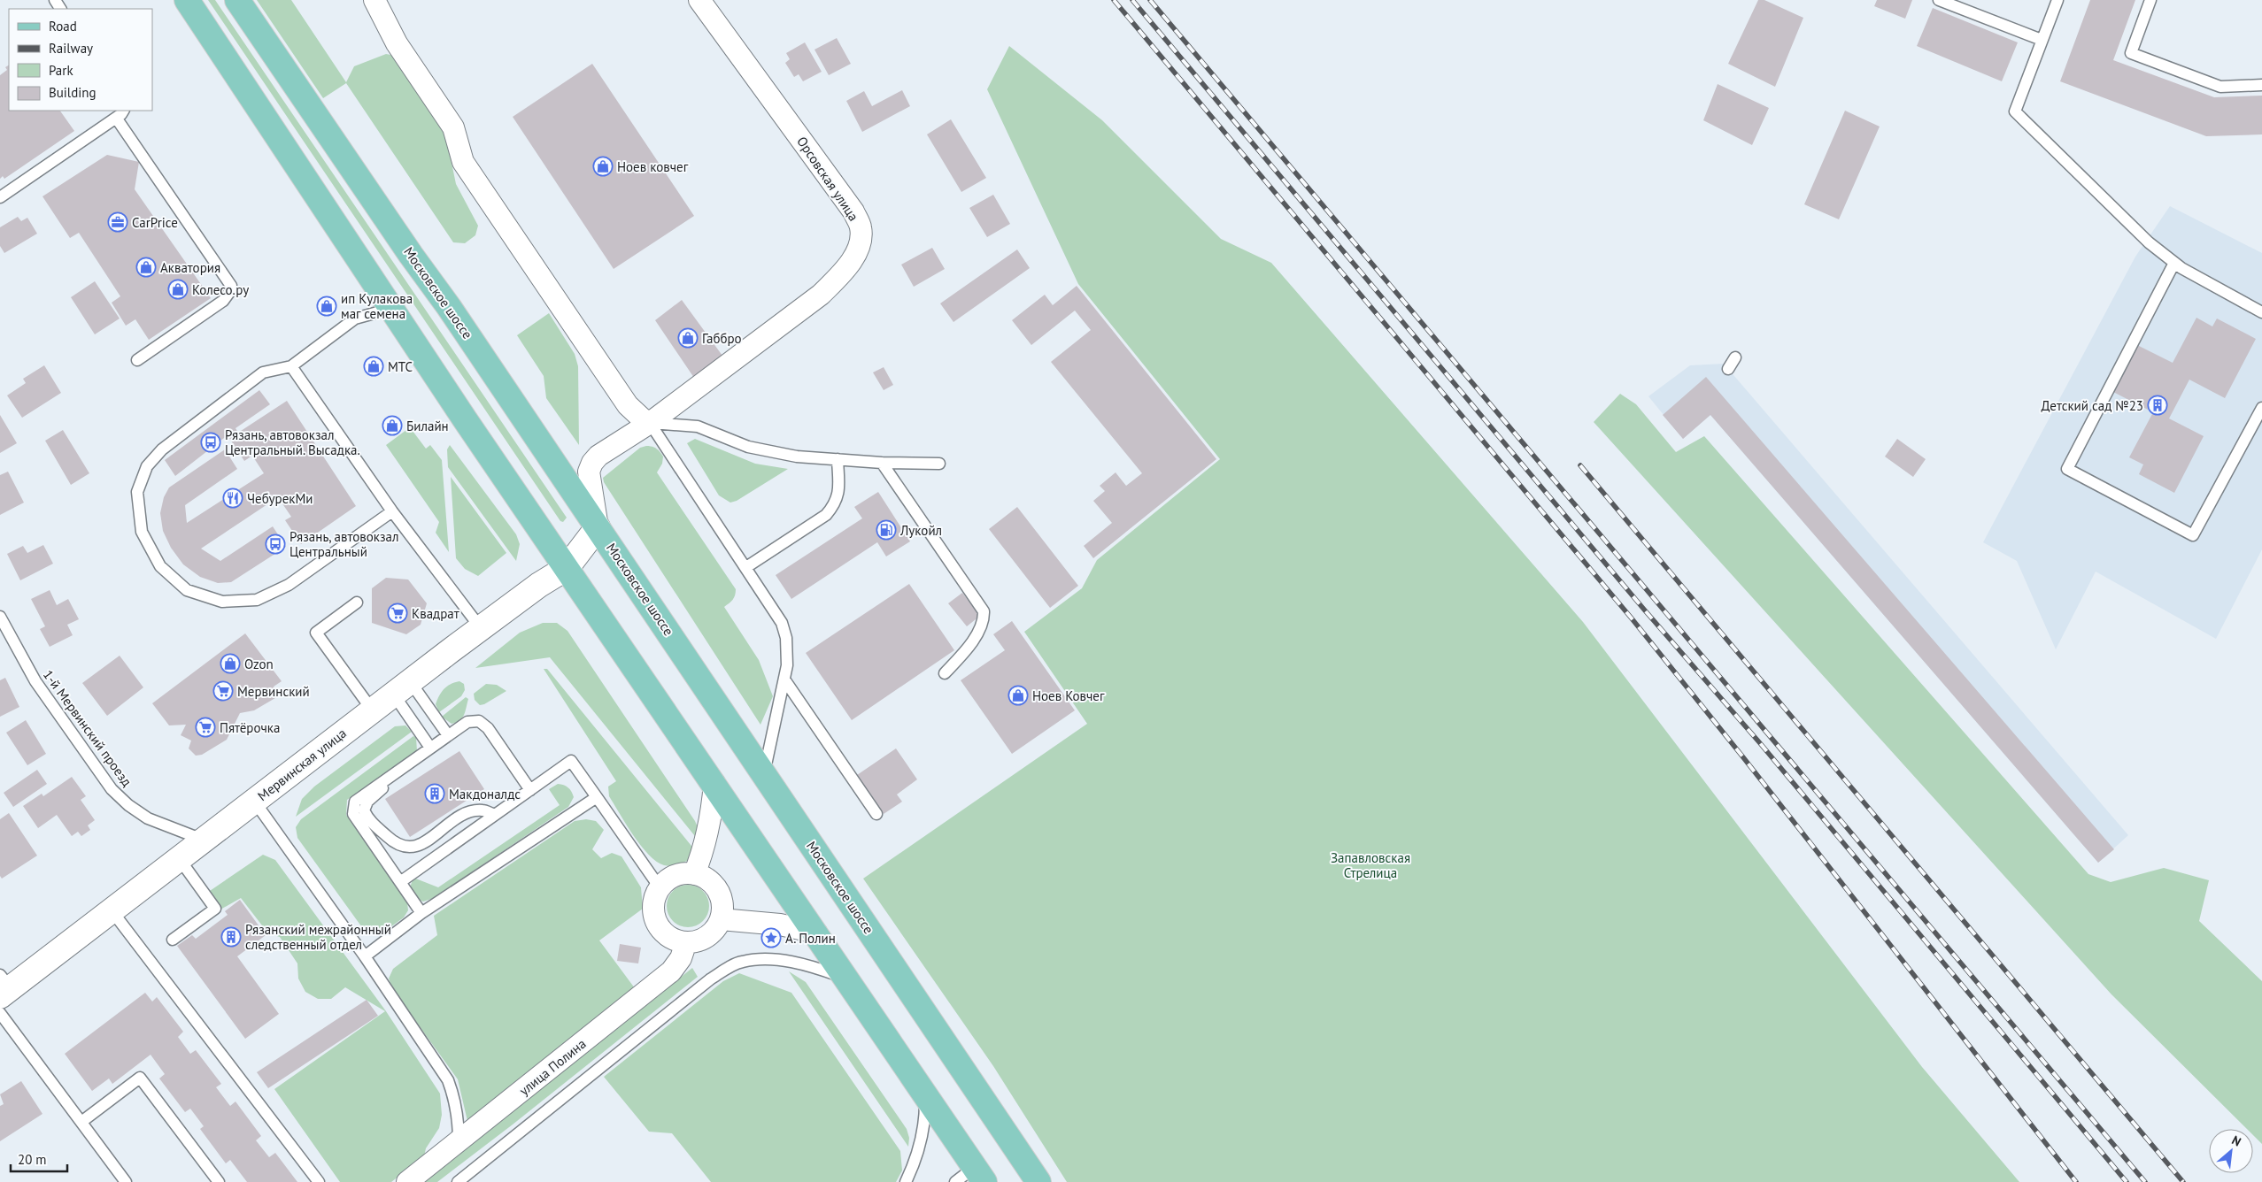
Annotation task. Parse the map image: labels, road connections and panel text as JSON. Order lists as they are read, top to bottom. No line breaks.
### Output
{"streets":{"main road":["Московское шоссе"],"street":["Орсовская улица","Мервинская улица","улица Полина"],"lane":["1-й Мервинский проезд"]},"crossings":[["Орсовская улица","Московское шоссе"],["Орсовская улица","Мервинская улица"],["Московское шоссе","Мервинская улица"],["1-й Мервинский проезд","Мервинская улица"]],"parks":["Запавловская Стрелица"],"places":{"shop":["Ноев ковчег","Акватория","Колесо.ру","ип Кулакова маг семена","Габбро","МТС","Билайн","Ozon","Ноев Ковчег"],"office":["CarPrice"],"building":["Детский сад №23","Макдоналдс","Рязанский межрайонный следственный отдел"],"bus stop":["Рязань, автовокзал Центральный. Высадка.","Рязань, автовокзал Центральный"],"restaurant":["ЧебурекМи"],"fuel station":["Лукойл"],"supermarket":["Квадрат","Мервинский","Пятёрочка"],"place":["А. Полин"]},"legend":["Road","Railway","Park","Building"],"scale_bar":"20 m","north":"top right"}
